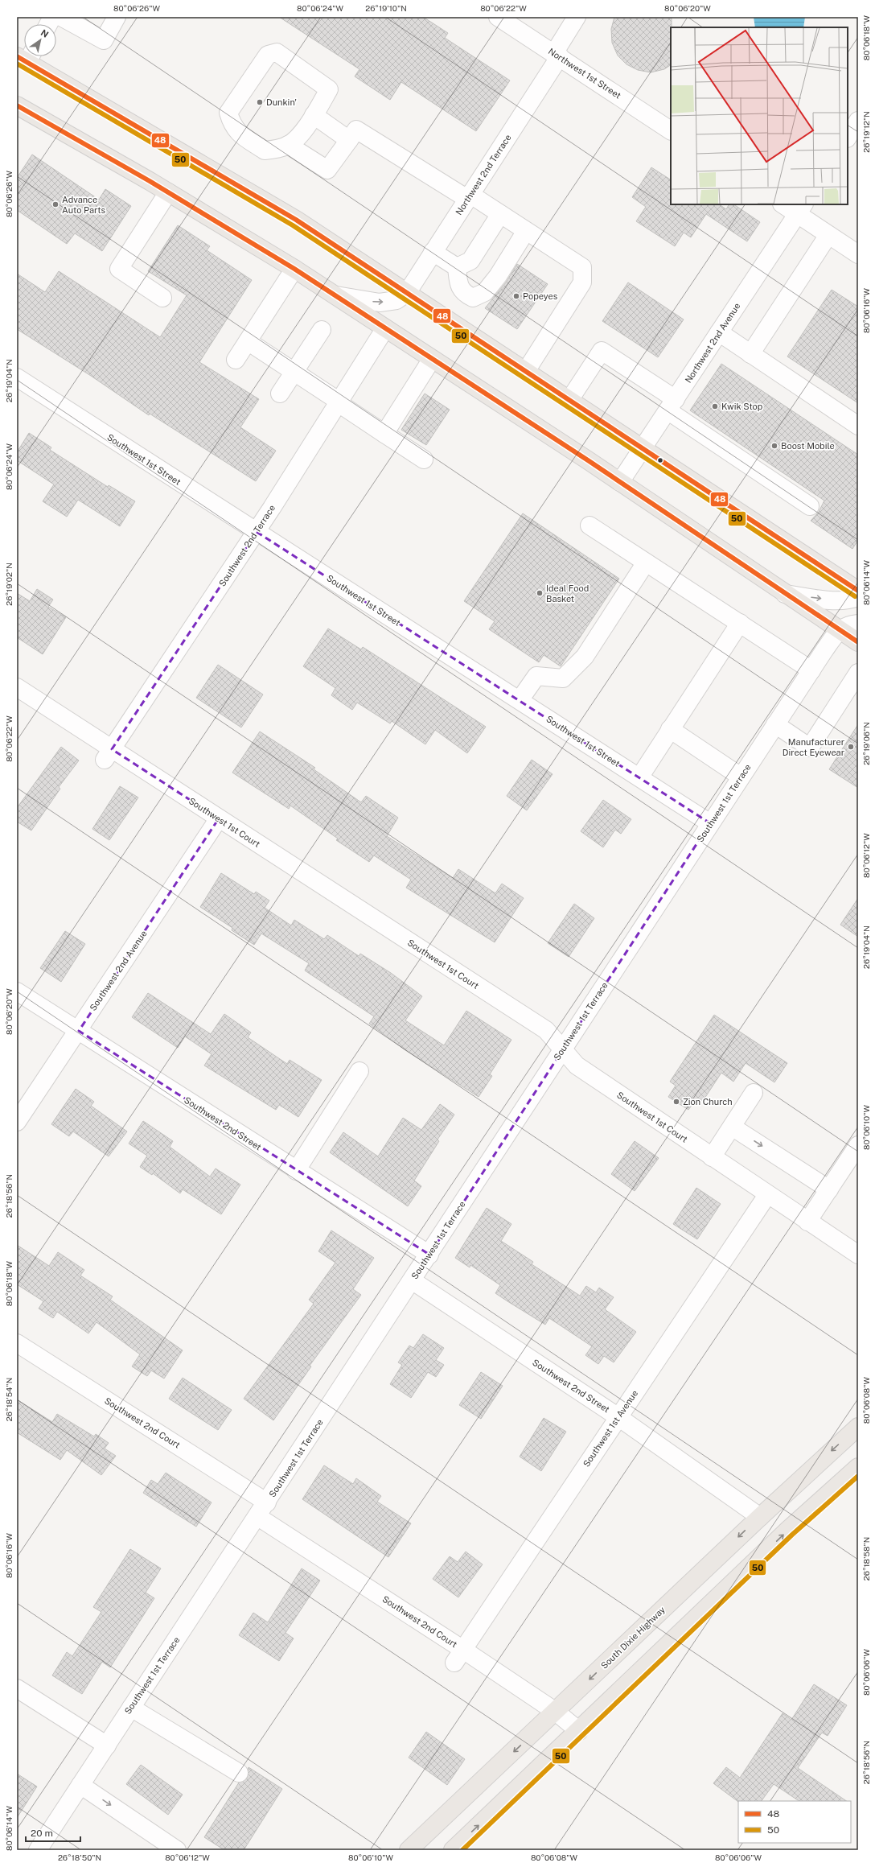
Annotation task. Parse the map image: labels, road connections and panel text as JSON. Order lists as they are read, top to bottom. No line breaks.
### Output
{"streets":{"main road":["South Dixie Highway"],"street":["Northwest 1st Street","Northwest 2nd Terrace","Northwest 2nd Avenue","Southwest 1st Street","Southwest 2nd Terrace","Southwest 1st Terrace","Southwest 1st Court","Southwest 2nd Avenue","Southwest 2nd Street","Southwest 2nd Court","Southwest 1st Avenue"]},"crossings":[["Northwest 1st Street","Northwest 2nd Terrace"],["Southwest 1st Street","Southwest 2nd Terrace"],["Southwest 1st Street","Southwest 1st Terrace"],["Southwest 2nd Terrace","Southwest 1st Court"],["Southwest 1st Terrace","Southwest 1st Court"],["Southwest 1st Terrace","Southwest 2nd Street"],["Southwest 1st Terrace","Southwest 2nd Court"],["Southwest 1st Court","Southwest 2nd Avenue"],["Southwest 1st Court","Southwest 1st Avenue"],["Southwest 2nd Avenue","Southwest 2nd Street"],["Southwest 2nd Street","Southwest 1st Avenue"],["Southwest 2nd Street","South Dixie Highway"],["Southwest 2nd Court","Southwest 1st Avenue"],["Southwest 2nd Court","South Dixie Highway"]],"places":["Dunkin'","Advance Auto Parts","Popeyes","Kwik Stop","Boost Mobile","Ideal Food Basket","Manufacturer Direct Eyewear","Zion Church"],"lines":["transit line 48","transit line 50"],"legend":["48","50"],"scale_bar":"20 m","north":"top right","coordinates":["80°06'26\"W","80°06'24\"W","26°19'10\"N","80°06'22\"W","80°06'20\"W","80°06'18\"W","26°19'12\"N","80°06'16\"W","26°19'04\"N","80°06'14\"W","26°19'02\"N","26°19'06\"N","80°06'12\"W","80°06'10\"W","26°18'56\"N","26°18'54\"N","80°06'08\"W","26°18'58\"N","80°06'06\"W","26°18'50\"N"]}
